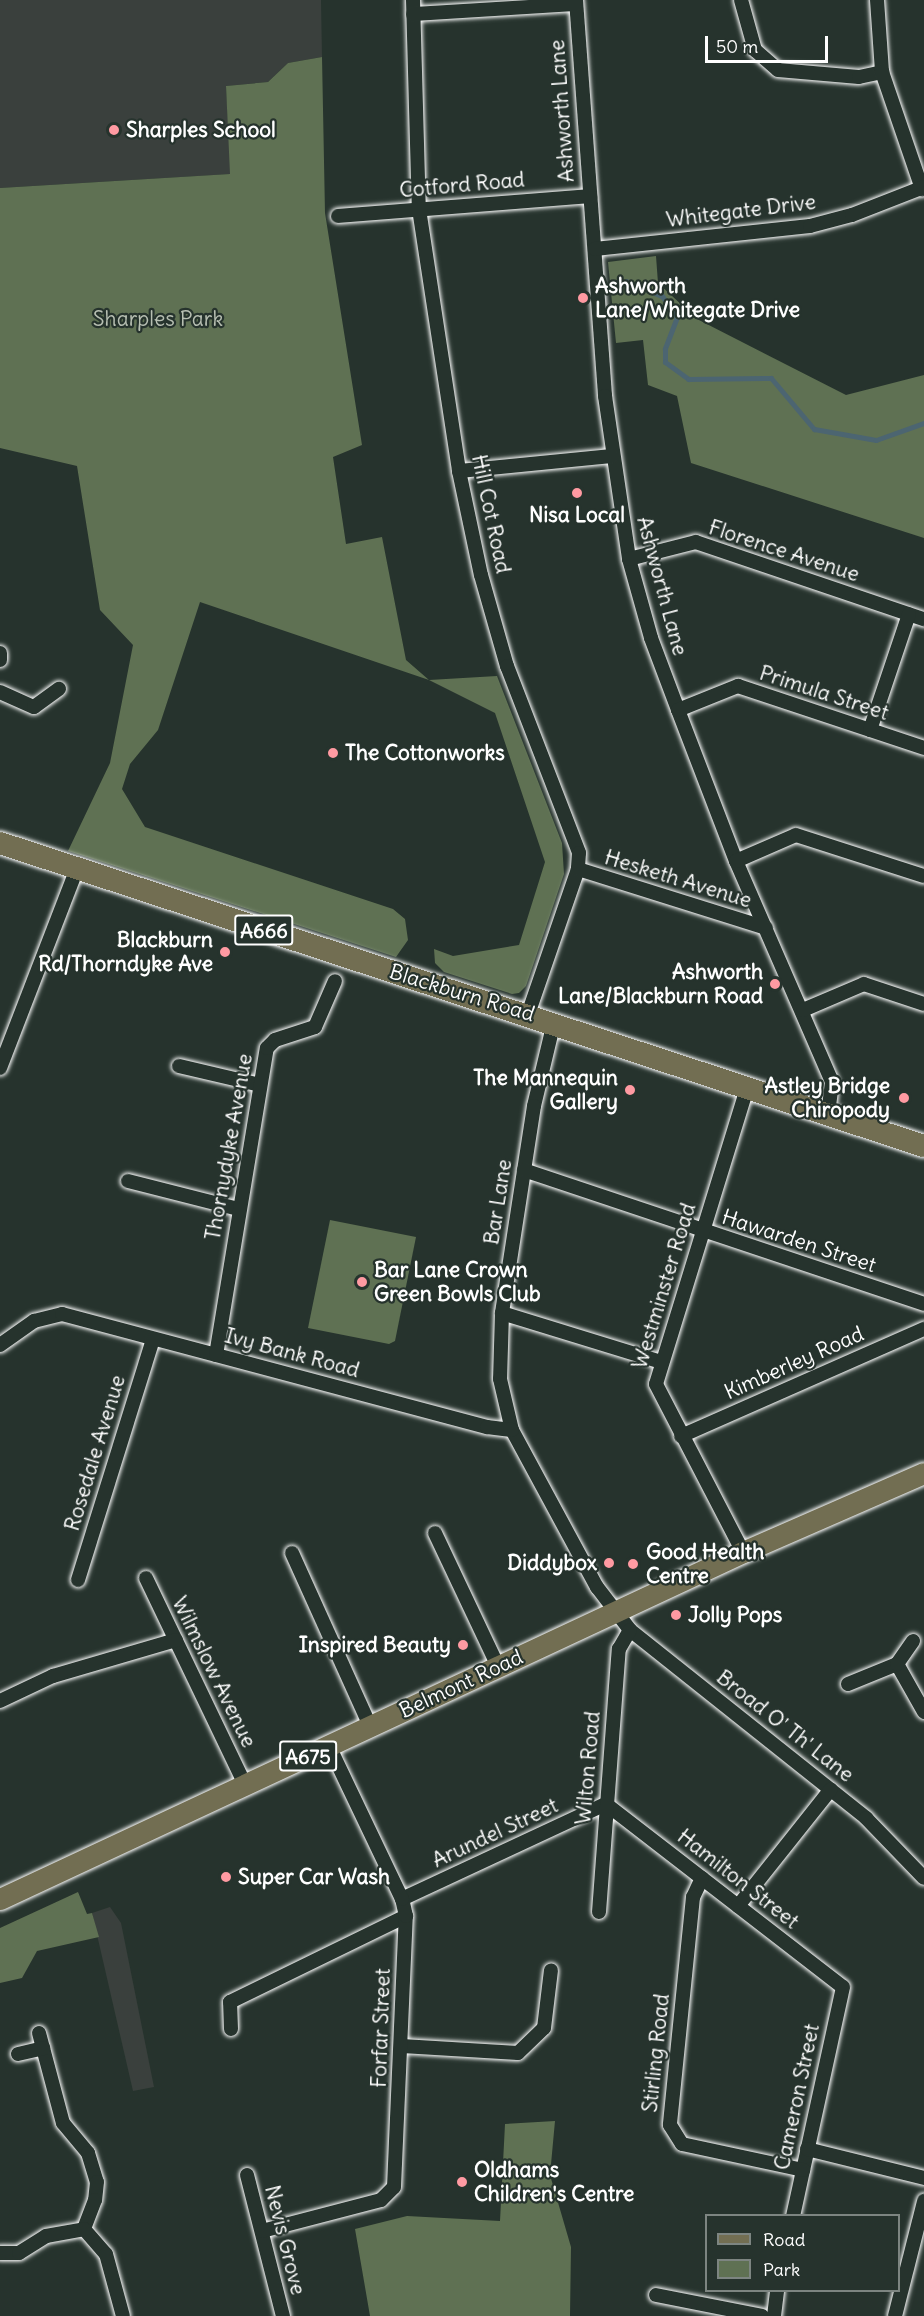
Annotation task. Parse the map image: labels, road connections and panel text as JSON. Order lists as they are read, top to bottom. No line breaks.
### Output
{"streets":{"highway":["A666","Blackburn Road"],"main road":["Belmont Road","A675"],"street":["Ashworth Lane","Cotford Road","Whitegate Drive","Hill Cot Road","Florence Avenue","Primula Street","Hesketh Avenue","Thornydyke Avenue","Bar Lane","Hawarden Street","Westminster Road","Ivy Bank Road","Kimberley Road","Rosedale Avenue","Wilmslow Avenue","Broad O' Th' Lane","Wilton Road","Arundel Street","Hamilton Street","Forfar Street","Stirling Road","Cameron Street","Nevis Grove"]},"crossings":[["Ashworth Lane","Cotford Road"],["Ashworth Lane","Whitegate Drive"],["Ashworth Lane","Florence Avenue"],["Ashworth Lane","Primula Street"],["Ashworth Lane","Hesketh Avenue"],["Ashworth Lane","Blackburn Road"],["Cotford Road","Hill Cot Road"],["Hill Cot Road","Hesketh Avenue"],["Hill Cot Road","Blackburn Road"],["Blackburn Road","Bar Lane"],["Blackburn Road","Westminster Road"],["Thornydyke Avenue","Ivy Bank Road"],["Bar Lane","Hawarden Street"],["Bar Lane","Ivy Bank Road"],["Bar Lane","Belmont Road"],["Bar Lane","Broad O' Th' Lane"],["Hawarden Street","Westminster Road"],["Westminster Road","Kimberley Road"],["Westminster Road","Belmont Road"],["Ivy Bank Road","Rosedale Avenue"],["Wilmslow Avenue","Belmont Road"],["Belmont Road","Broad O' Th' Lane"],["Belmont Road","Forfar Street"],["Broad O' Th' Lane","Wilton Road"],["Wilton Road","Arundel Street"],["Wilton Road","Hamilton Street"],["Arundel Street","Hamilton Street"],["Arundel Street","Forfar Street"],["Hamilton Street","Stirling Road"],["Hamilton Street","Cameron Street"],["Forfar Street","Nevis Grove"],["Stirling Road","Cameron Street"]],"parks":["Sharples Park"],"places":["Sharples School","Ashworth Lane/Whitegate Drive","Nisa Local","The Cottonworks","Blackburn Rd/Thorndyke Ave","Ashworth Lane/Blackburn Road","The Mannequin Gallery","Astley Bridge Chiropody","Bar Lane Crown Green Bowls Club","Diddybox","Good Health Centre","Jolly Pops","Inspired Beauty","Super Car Wash","Oldhams Children's Centre"],"legend":["Road","Park"],"scale_bar":"50 m"}
